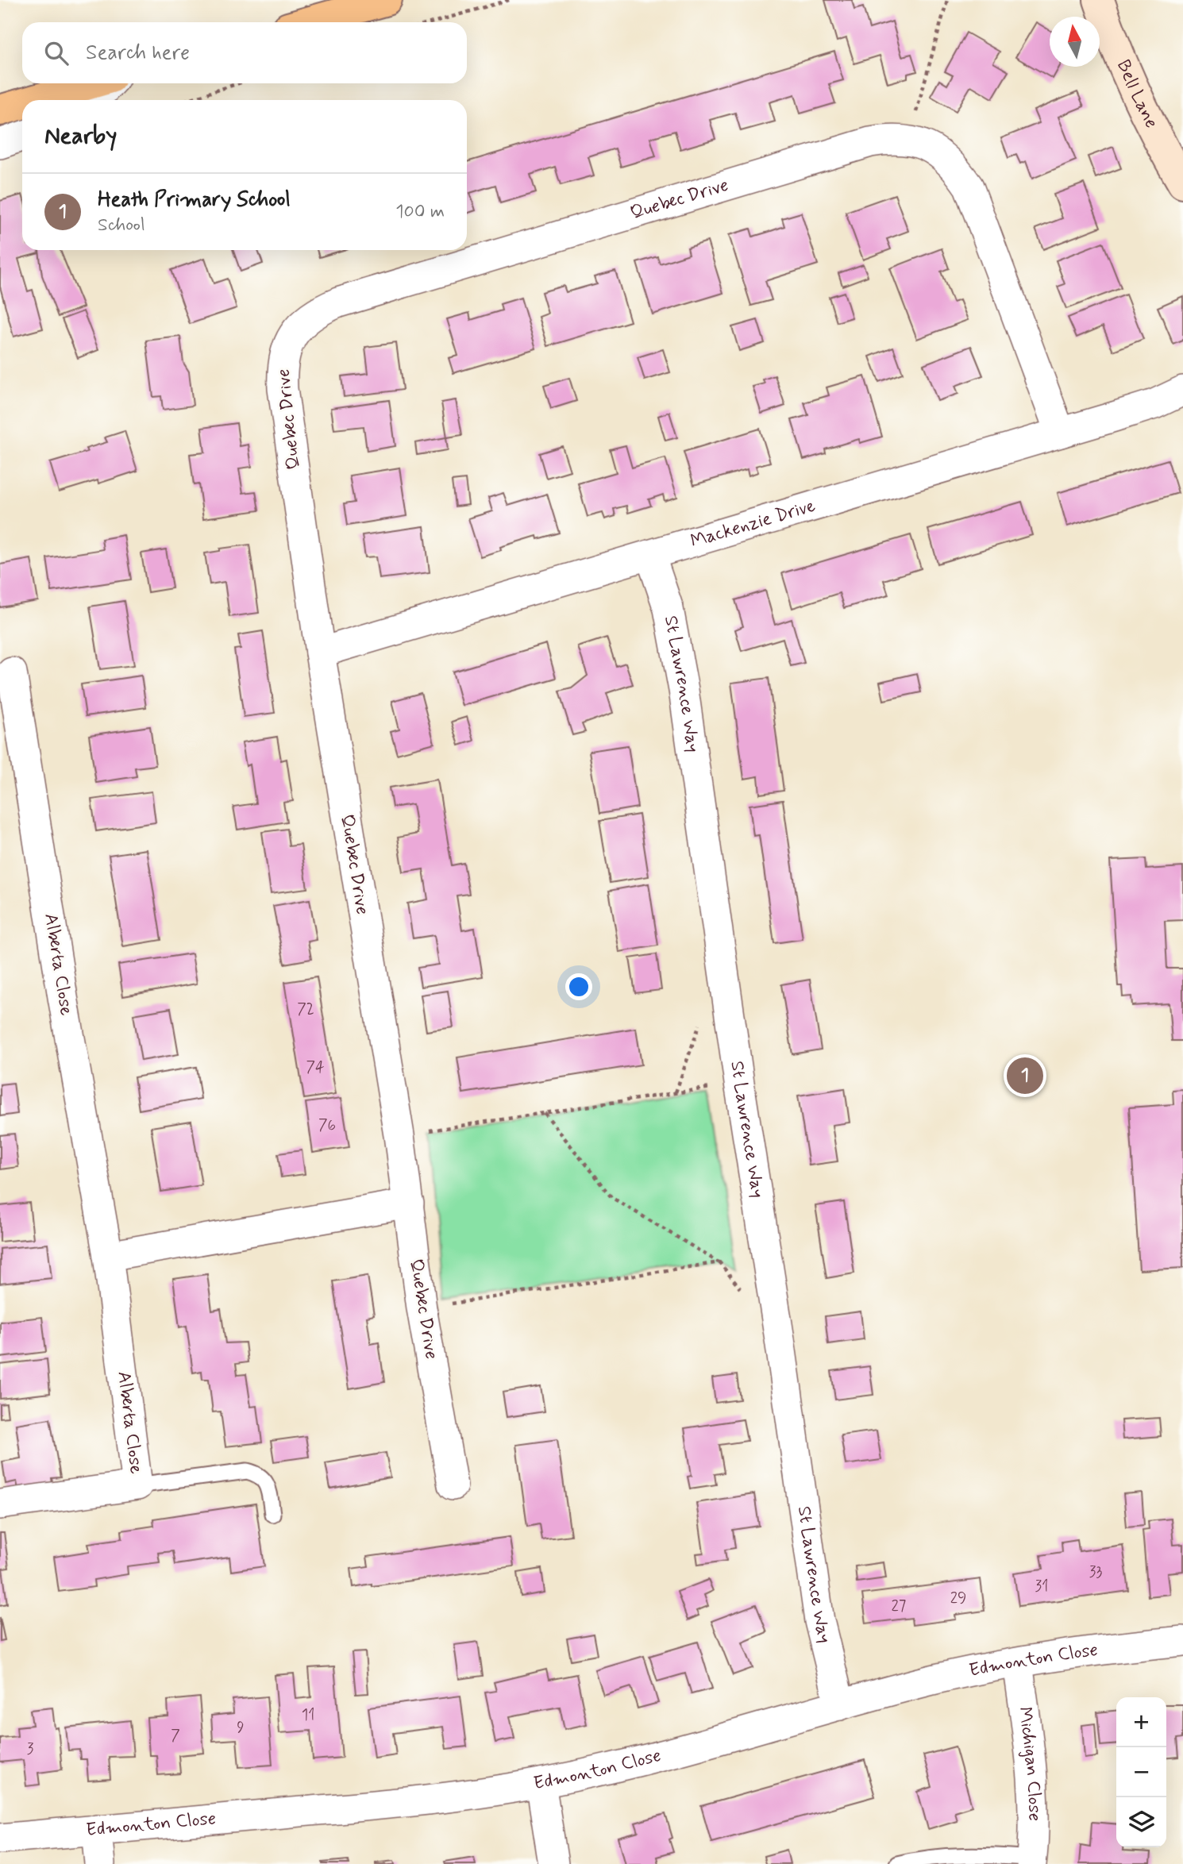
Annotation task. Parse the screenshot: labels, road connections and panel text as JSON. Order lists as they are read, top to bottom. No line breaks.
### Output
{"streets":{"street":["Bell Lane","Quebec Drive","Mackenzie Drive","St Lawrence Way","Alberta Close","Edmonton Close","Michigan Close"]},"crossings":[["Quebec Drive","Mackenzie Drive"],["Mackenzie Drive","St Lawrence Way"],["St Lawrence Way","Edmonton Close"],["Edmonton Close","Michigan Close"]],"house_numbers":["72","74","76","33","31","29","27","11","9","7","3"],"north":"top","page":{"search":"Search here","heading":"Nearby","list":[{"mark":"1","name":"Heath Primary School","note":"School","value":"100 m"}],"pins":"1","map_buttons":["+","−"]}}
